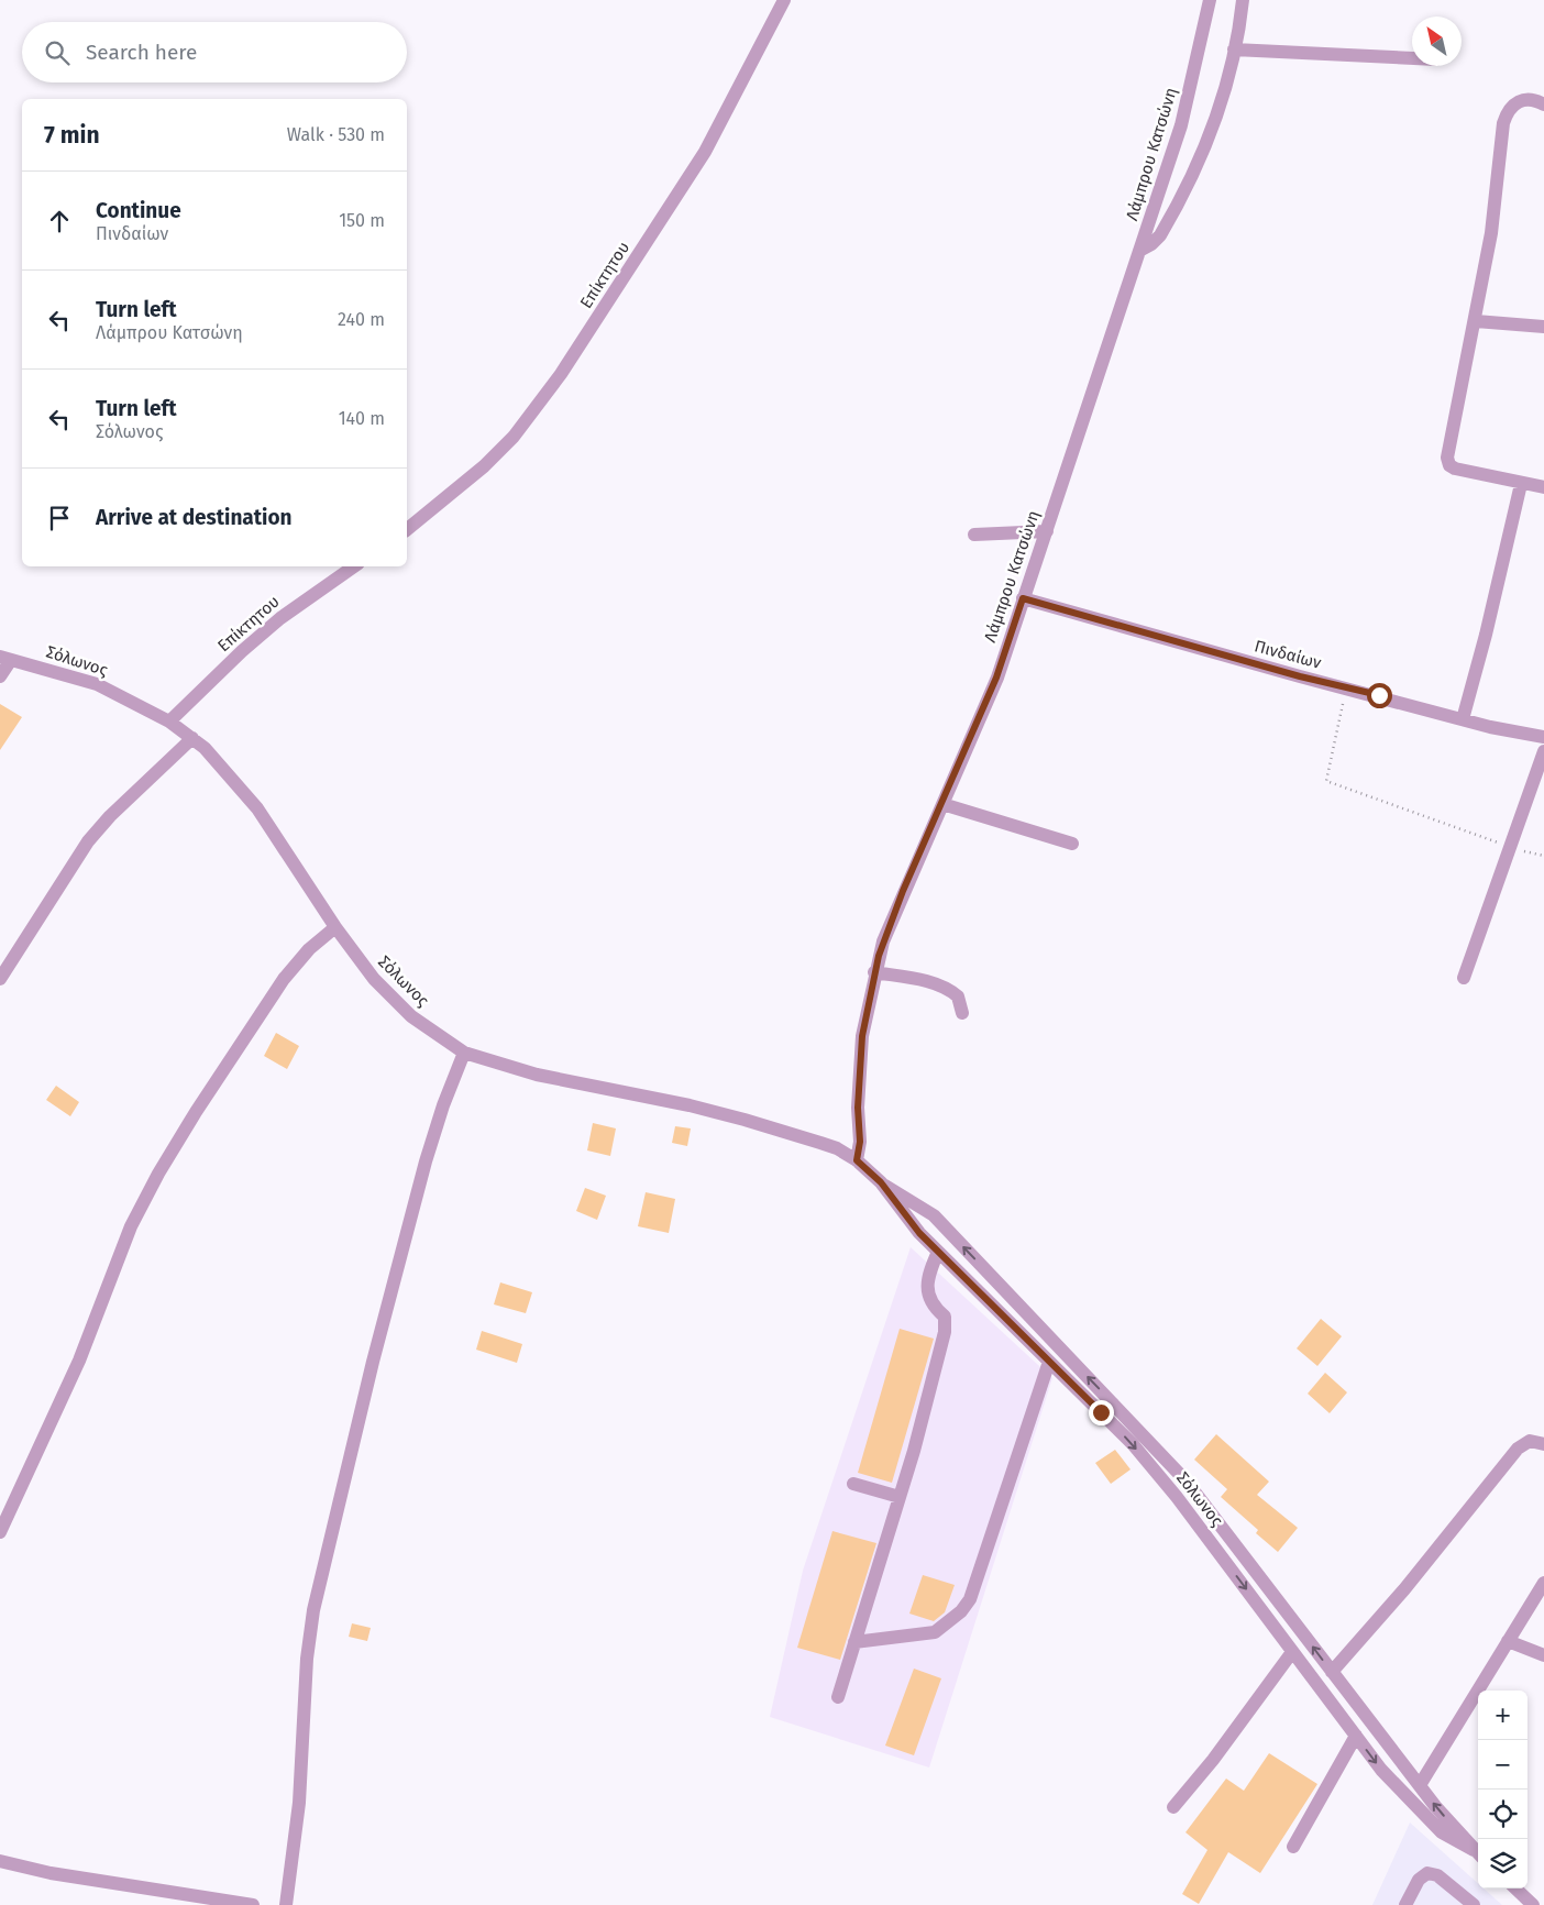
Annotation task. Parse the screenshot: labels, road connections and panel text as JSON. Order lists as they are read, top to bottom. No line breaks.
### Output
{"streets":{"street":["Λάμπρου Κατσώνη","Επίκτητου","Πινδαίων","Σόλωνος"]},"crossings":[["Λάμπρου Κατσώνη","Πινδαίων"],["Λάμπρου Κατσώνη","Σόλωνος"],["Επίκτητου","Σόλωνος"]],"north":"top left","page":{"search":"Search here","heading":["7 min","Walk · 530 m"],"list":[["Continue","Πινδαίων","150 m"],["Turn left","Λάμπρου Κατσώνη","240 m"],["Turn left","Σόλωνος","140 m"],"Arrive at destination"],"map_buttons":["+","−"]}}
